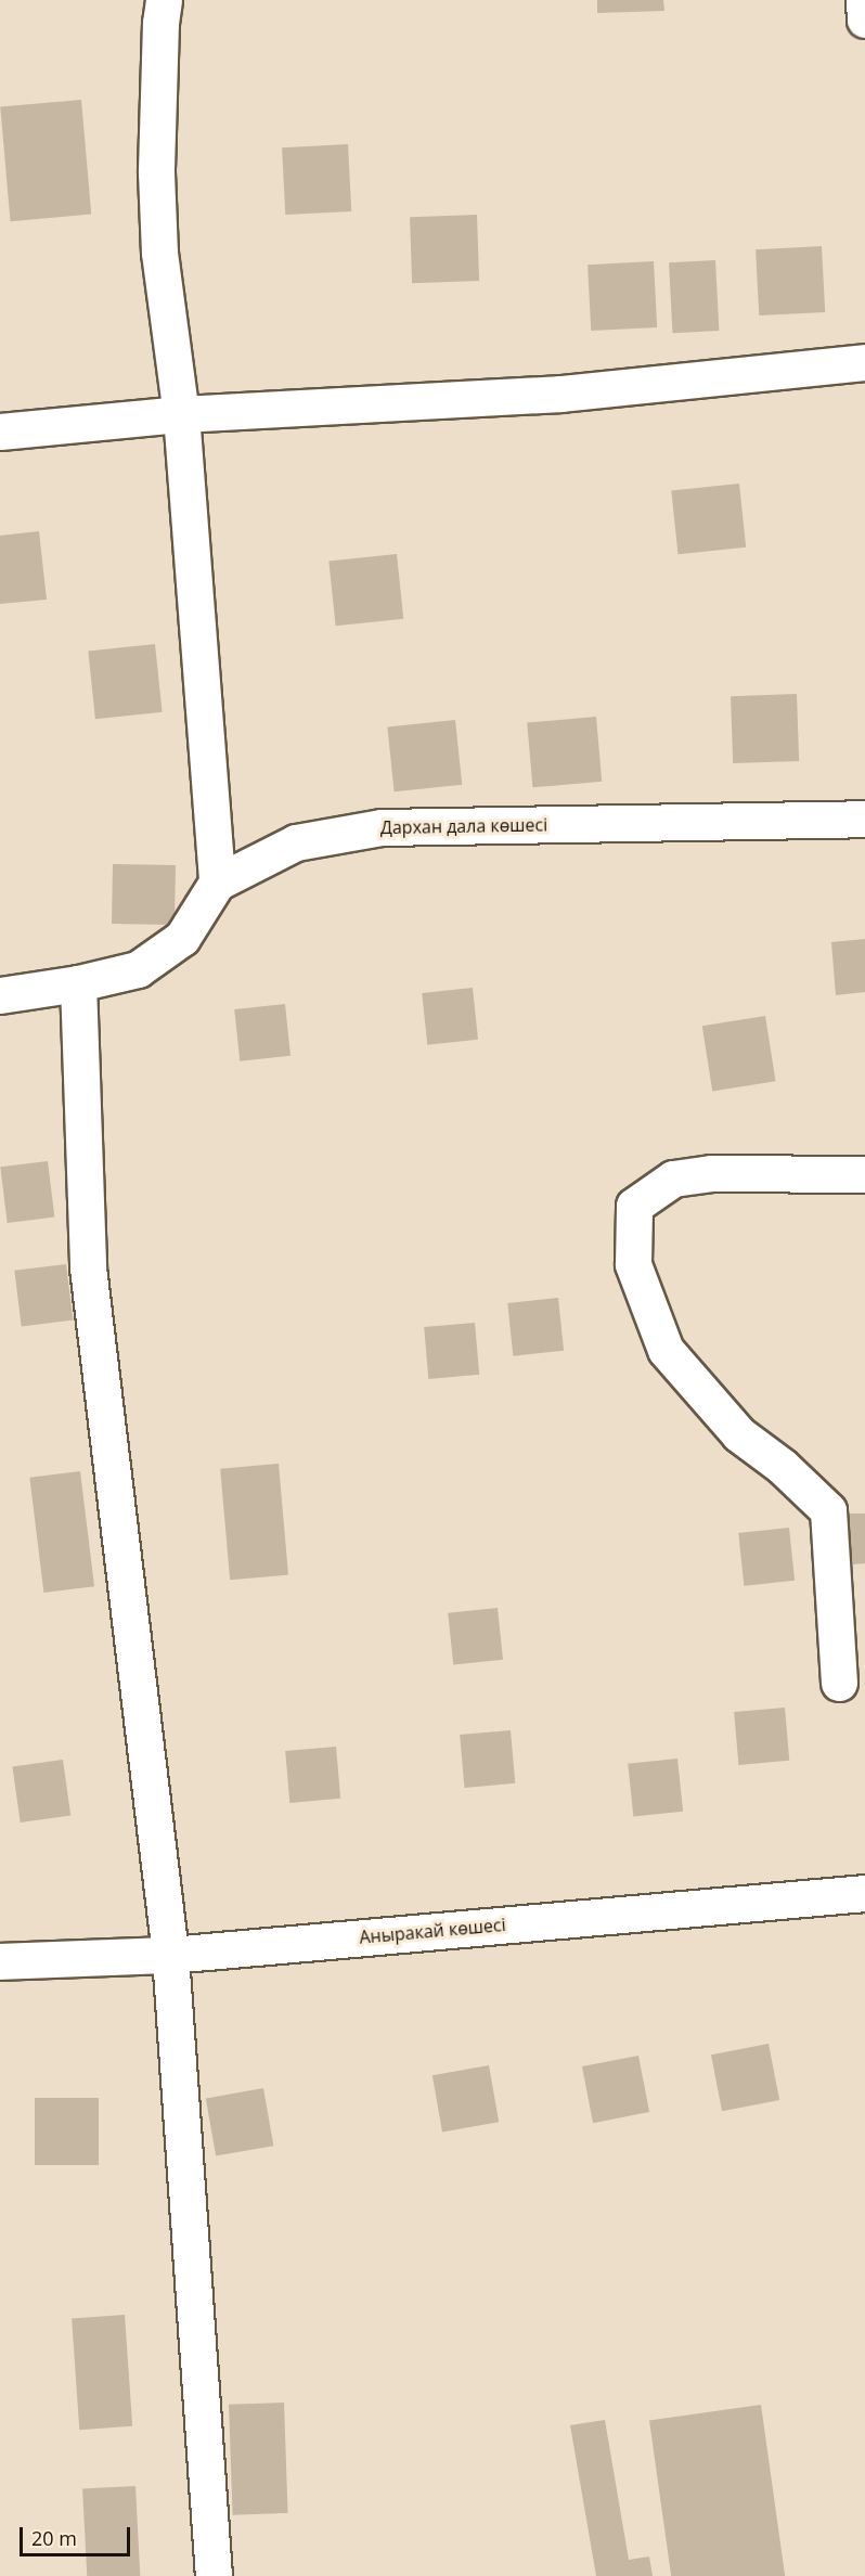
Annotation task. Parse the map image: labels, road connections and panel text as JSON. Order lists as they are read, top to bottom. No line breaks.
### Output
{"streets":{"street":["Дархан дала көшесі","Аныракай көшесі"]},"scale_bar":"20 m"}
